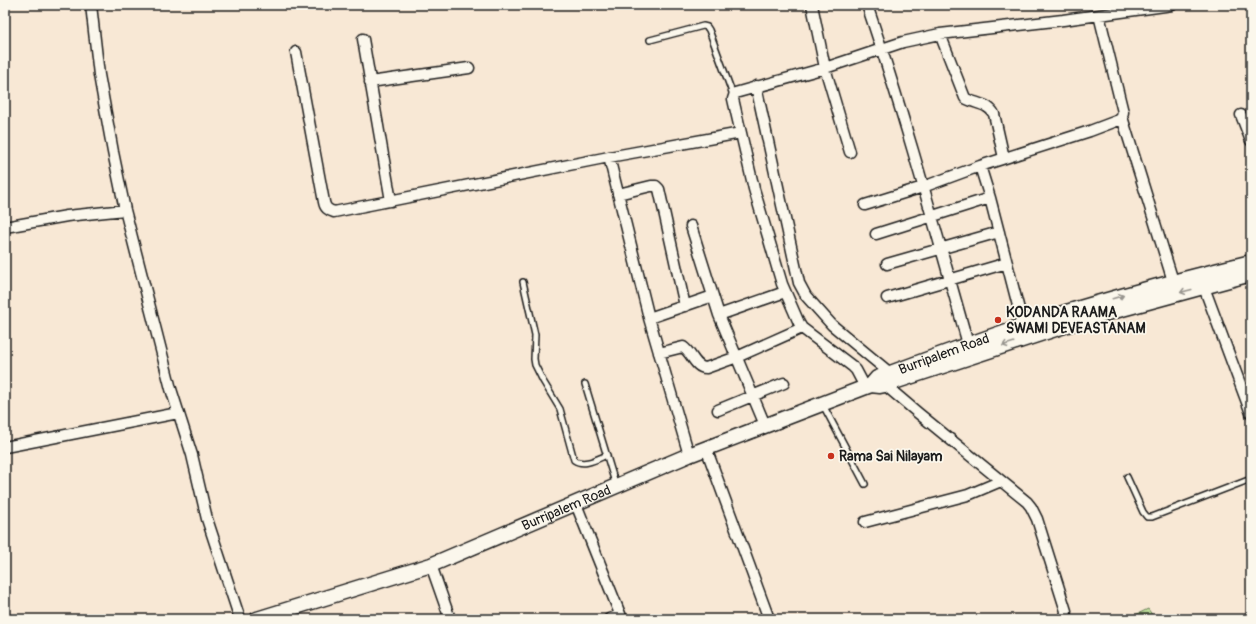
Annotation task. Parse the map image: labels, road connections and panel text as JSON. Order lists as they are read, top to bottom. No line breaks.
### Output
{"streets":{"main road":["Burripalem Road"]},"places":["KODANDA RAAMA SWAMI DEVEASTANAM","Rama Sai Nilayam"]}
